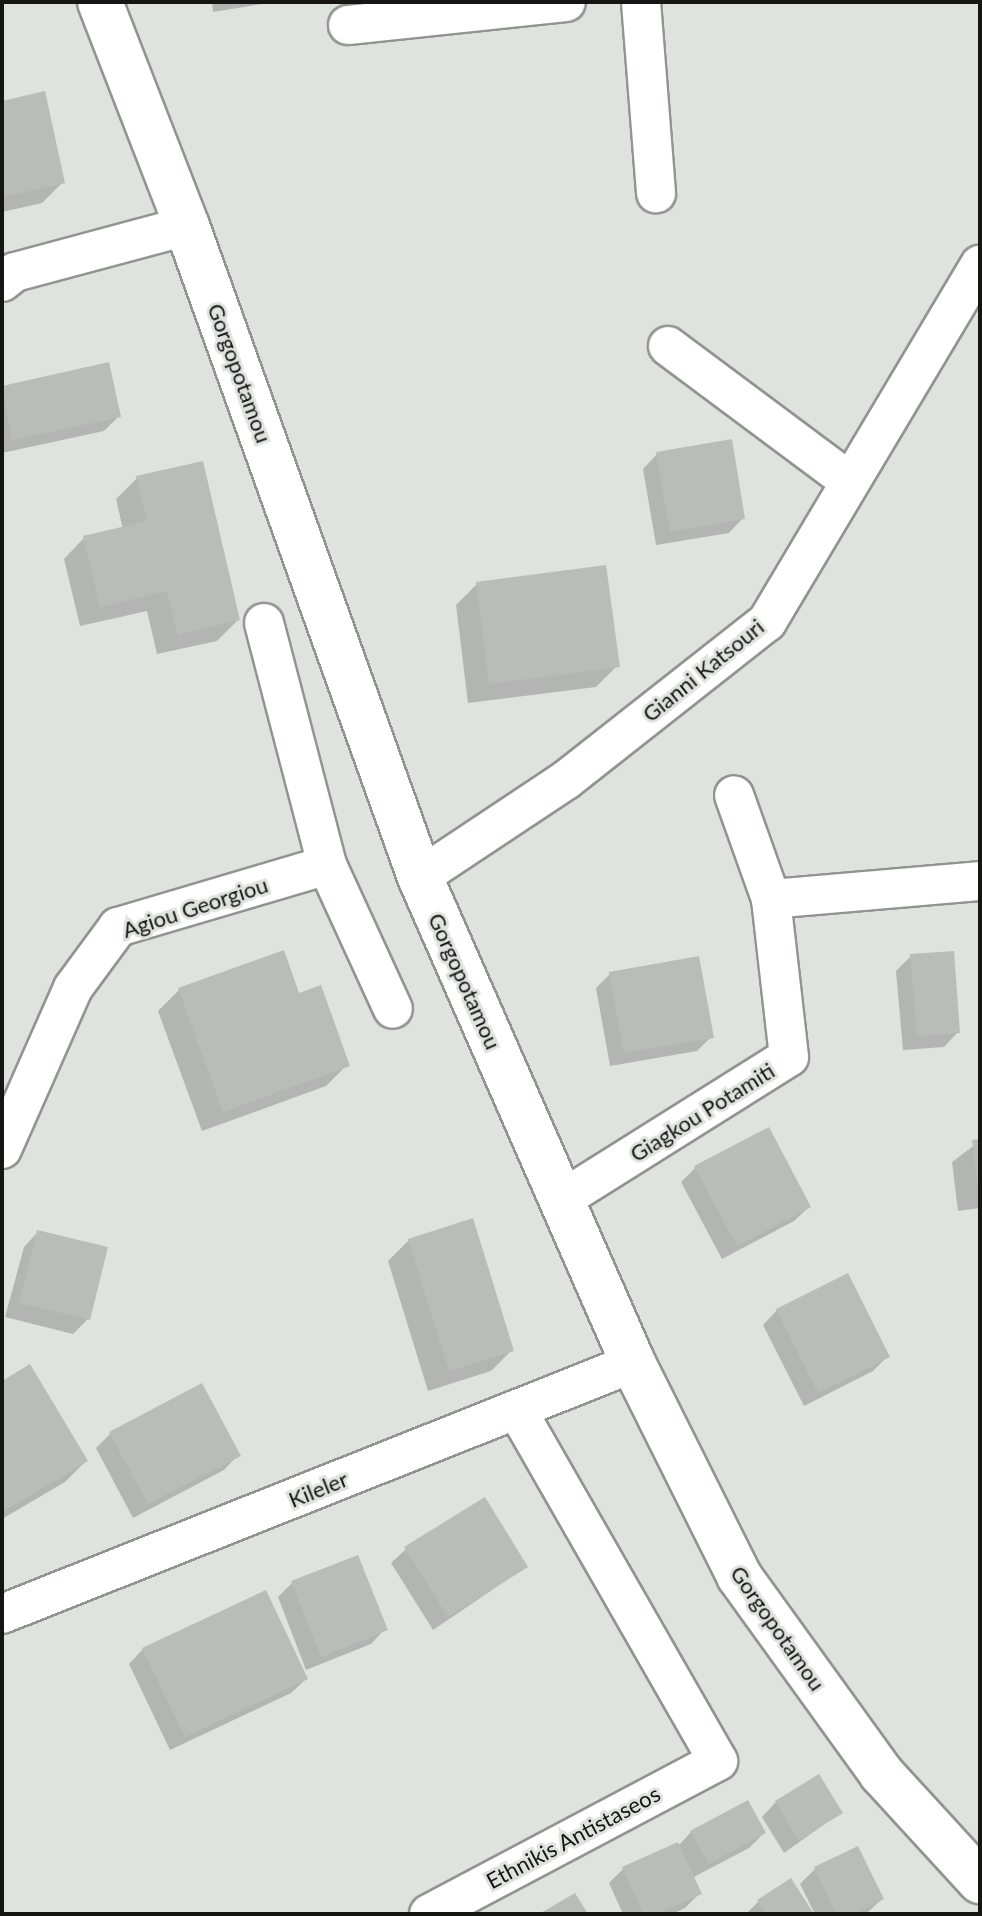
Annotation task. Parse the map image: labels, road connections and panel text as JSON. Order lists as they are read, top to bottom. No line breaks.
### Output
{"streets":{"street":["Gorgopotamou","Gianni Katsouri","Agiou Georgiou","Giagkou Potamiti","Kileler","Ethnikis Antistaseos"]},"crossings":[["Gorgopotamou","Gianni Katsouri"],["Gorgopotamou","Giagkou Potamiti"],["Gorgopotamou","Kileler"],["Kileler","Ethnikis Antistaseos"]]}
